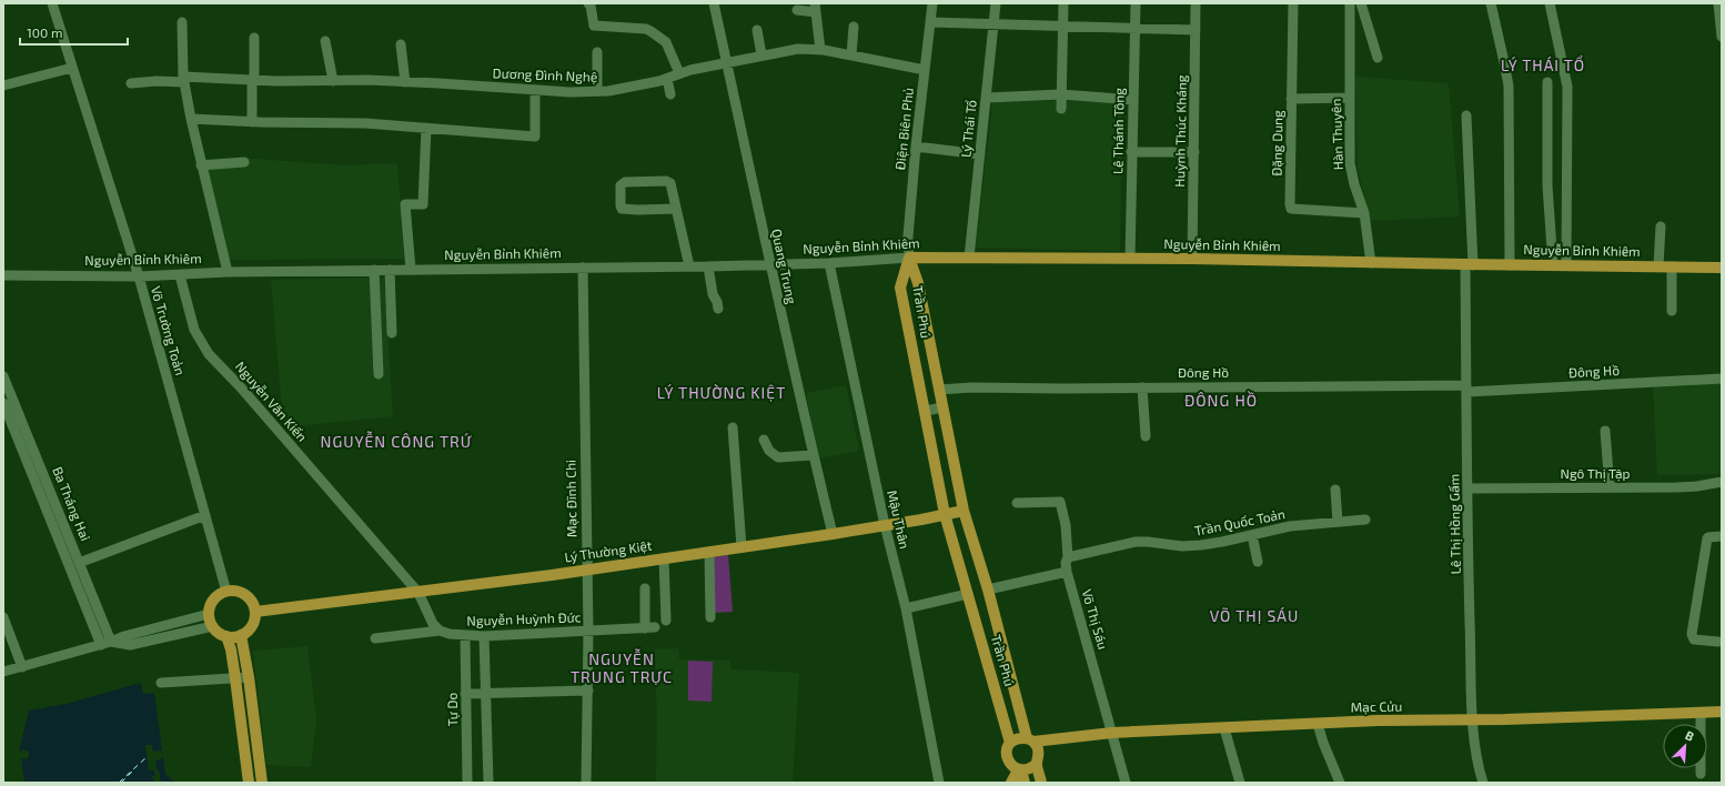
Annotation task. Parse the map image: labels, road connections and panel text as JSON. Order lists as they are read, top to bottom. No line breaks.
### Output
{"streets":{"main road":["Nguyễn Bỉnh Khiêm","Trần Phú","Lý Thường Kiệt","Mạc Cửu"],"street":["Dương Đình Nghệ","Điện Biên Phủ","Lý Thái Tổ","Lê Thánh Tông","Huỳnh Thúc Kháng","Hàn Thuyên","Đặng Dung","Quang Trung","Võ Trường Toản","Đông Hồ","Nguyễn Văn Kiến","Ngô Thị Tập","Mạc Đĩnh Chi","Ba Tháng Hai","Mậu Thân","Trần Quốc Toản","Lê Thị Hồng Gấm","Nguyễn Huỳnh Đức","Võ Thị Sáu","Tự Do"]},"crossings":[["Dương Đình Nghệ","Điện Biên Phủ"],["Dương Đình Nghệ","Quang Trung"],["Điện Biên Phủ","Nguyễn Bỉnh Khiêm"],["Điện Biên Phủ","Trần Phú"],["Lý Thái Tổ","Nguyễn Bỉnh Khiêm"],["Lê Thánh Tông","Nguyễn Bỉnh Khiêm"],["Huỳnh Thúc Kháng","Nguyễn Bỉnh Khiêm"],["Hàn Thuyên","Đặng Dung"],["Hàn Thuyên","Nguyễn Bỉnh Khiêm"],["Nguyễn Bỉnh Khiêm","Quang Trung"],["Nguyễn Bỉnh Khiêm","Trần Phú"],["Nguyễn Bỉnh Khiêm","Võ Trường Toản"],["Nguyễn Bỉnh Khiêm","Nguyễn Văn Kiến"],["Nguyễn Bỉnh Khiêm","Mạc Đĩnh Chi"],["Nguyễn Bỉnh Khiêm","Mậu Thân"],["Nguyễn Bỉnh Khiêm","Lê Thị Hồng Gấm"],["Quang Trung","Lý Thường Kiệt"],["Trần Phú","Đông Hồ"],["Trần Phú","Lý Thường Kiệt"],["Trần Phú","Mạc Cửu"],["Võ Trường Toản","Lý Thường Kiệt"],["Đông Hồ","Lê Thị Hồng Gấm"],["Nguyễn Văn Kiến","Lý Thường Kiệt"],["Ngô Thị Tập","Lê Thị Hồng Gấm"],["Mạc Đĩnh Chi","Lý Thường Kiệt"],["Mạc Đĩnh Chi","Nguyễn Huỳnh Đức"],["Mậu Thân","Lý Thường Kiệt"],["Trần Quốc Toản","Võ Thị Sáu"],["Lê Thị Hồng Gấm","Mạc Cửu"],["Nguyễn Huỳnh Đức","Tự Do"],["Võ Thị Sáu","Mạc Cửu"]],"districts":["LÝ THÁI TỔ","LÝ THƯỜNG KIỆT","ĐÔNG HỒ","NGUYỄN CÔNG TRỨ","VÕ THỊ SÁU","NGUYỄN TRUNG TRỰC"],"scale_bar":"100 m","north":"top right"}
